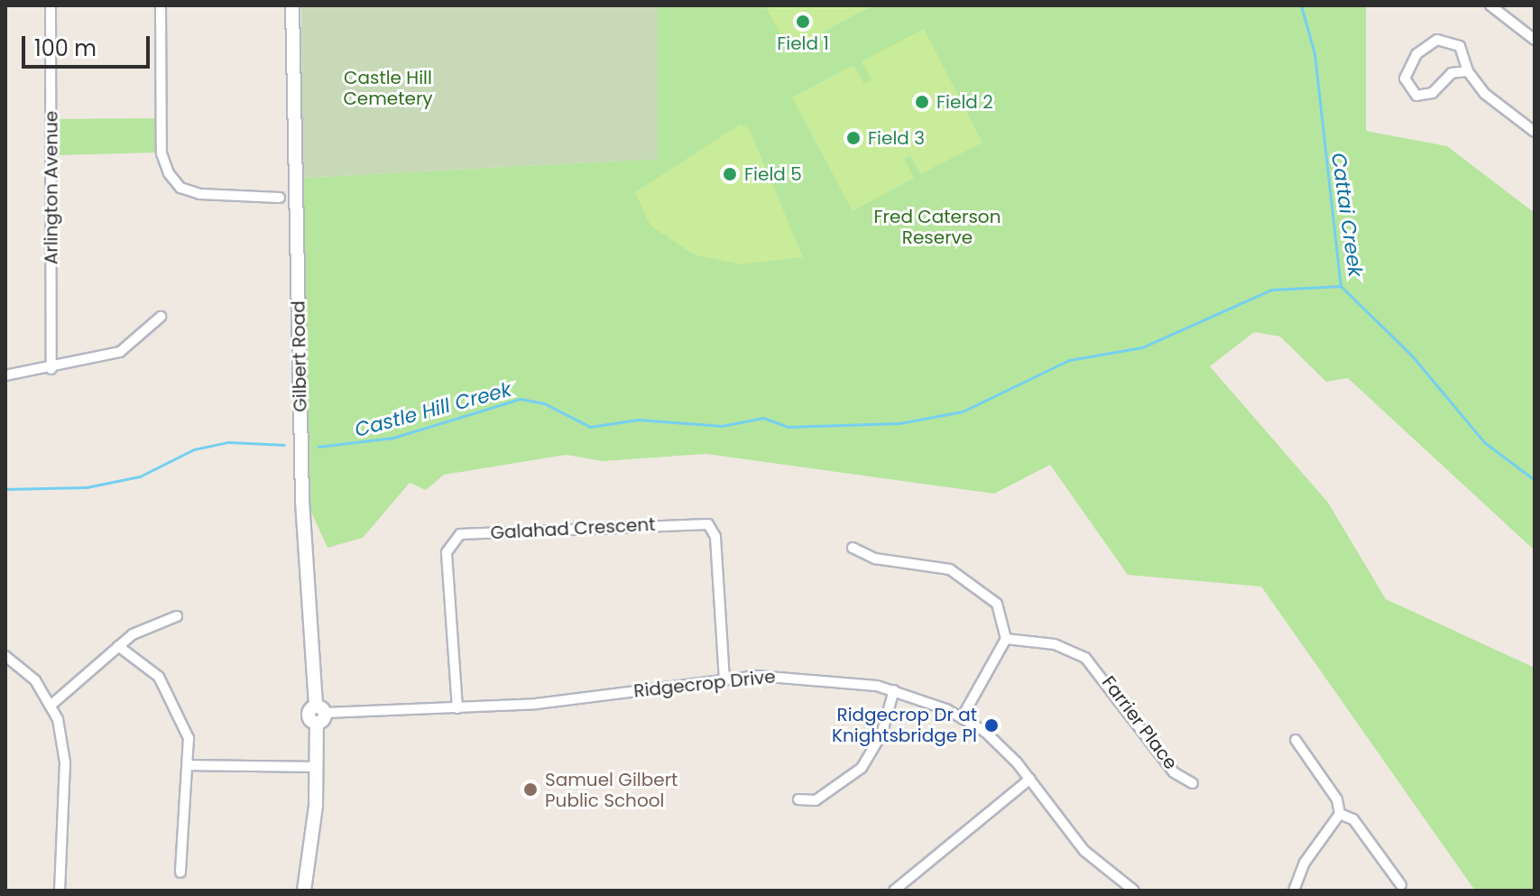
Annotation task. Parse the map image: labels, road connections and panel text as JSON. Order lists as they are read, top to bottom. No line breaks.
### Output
{"streets":{"main road":["Gilbert Road"],"street":["Arlington Avenue","Galahad Crescent","Ridgecrop Drive","Farrier Place"]},"crossings":[["Gilbert Road","Ridgecrop Drive"],["Galahad Crescent","Ridgecrop Drive"]],"water":["Cattai Creek","Castle Hill Creek"],"parks":["Castle Hill Cemetery","Fred Caterson Reserve"],"places":["Field 1","Field 2","Field 3","Field 5","Ridgecrop Dr at Knightsbridge Pl","Samuel Gilbert Public School"],"scale_bar":"100 m"}
